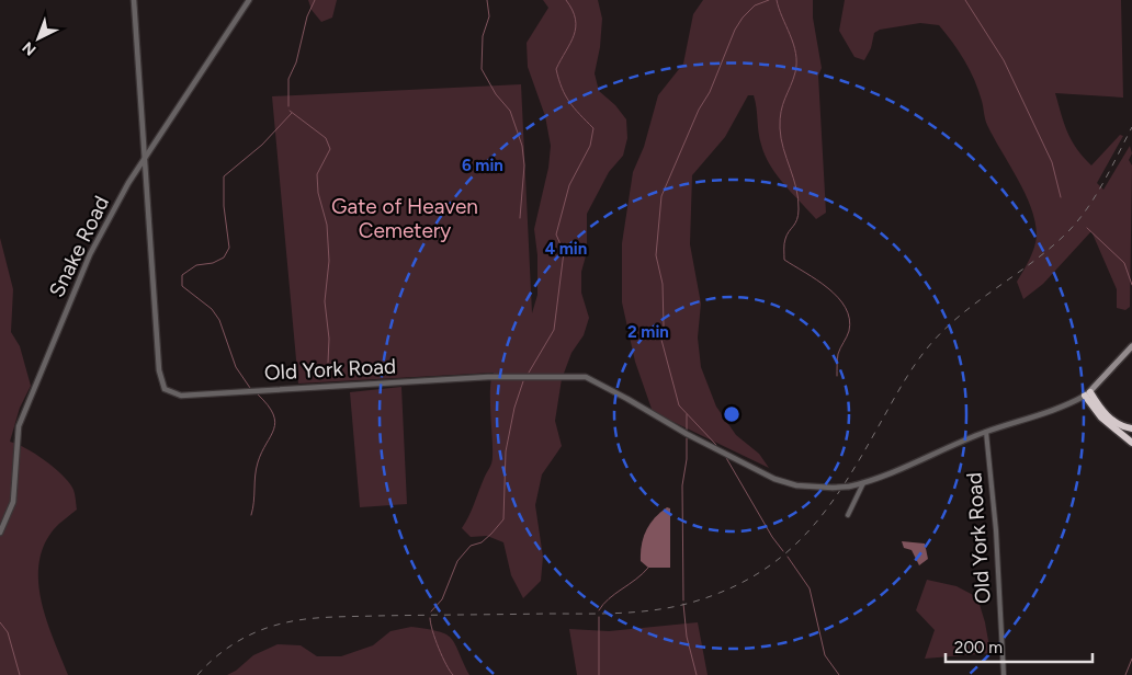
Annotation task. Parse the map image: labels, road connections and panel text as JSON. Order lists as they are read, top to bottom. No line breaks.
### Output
{"streets":{"main road":["Old York Road"],"street":["Snake Road"]},"crossings":[["Snake Road","Old York Road"]],"parks":["Gate of Heaven Cemetery"],"scale_bar":"200 m","north":"bottom left","rings":["6 min","4 min","2 min"]}
